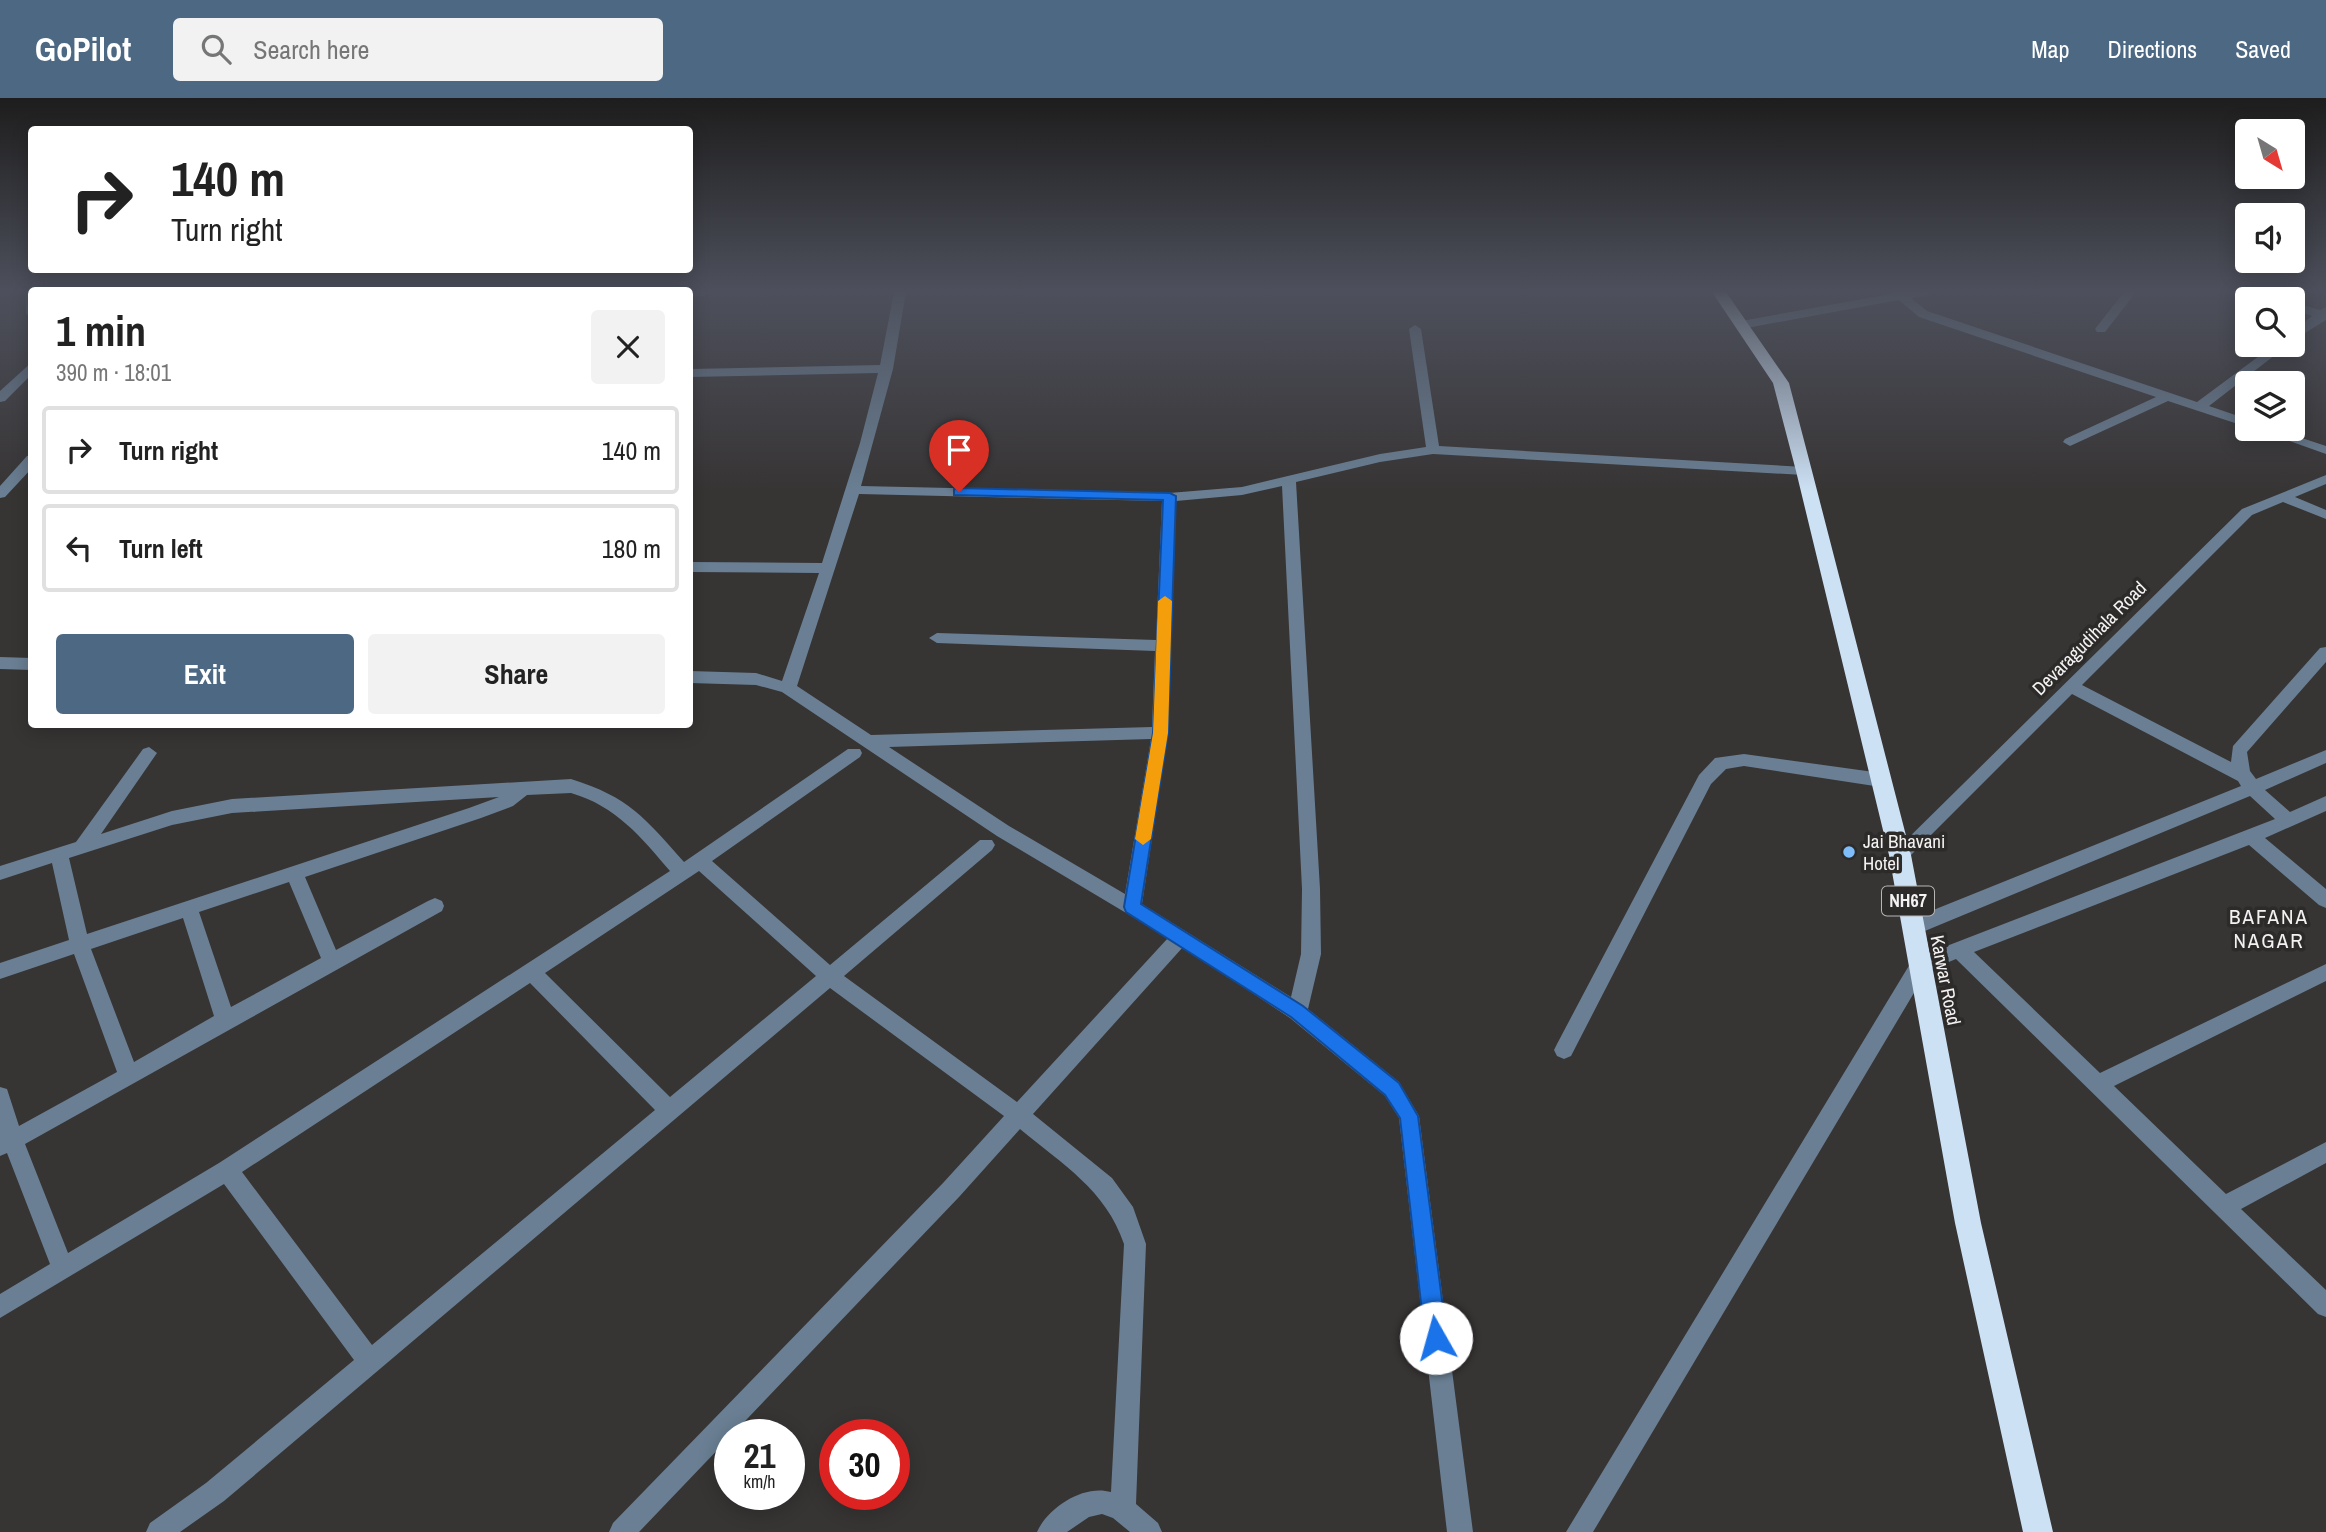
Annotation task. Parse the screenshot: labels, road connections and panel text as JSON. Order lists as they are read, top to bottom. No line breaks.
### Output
{"streets":{"highway":["NH67","Karwar Road"],"street":["Devaragudihala Road"]},"crossings":[["Devaragudihala Road","Karwar Road"]],"districts":["BAFANA NAGAR"],"places":["Jai Bhavani Hotel"],"north":"bottom right","page":{"header":"GoPilot","search":"Search here","nav":["Map","Directions","Saved"],"turn":["140 m","Turn right"],"heading":["1 min","390 m · 18:01"],"list":[{"name":"Turn right","value":"140 m"},{"name":"Turn left","value":"180 m"}],"buttons":["Exit","Share"],"speed":"21 km/h","limit":"30"}}
